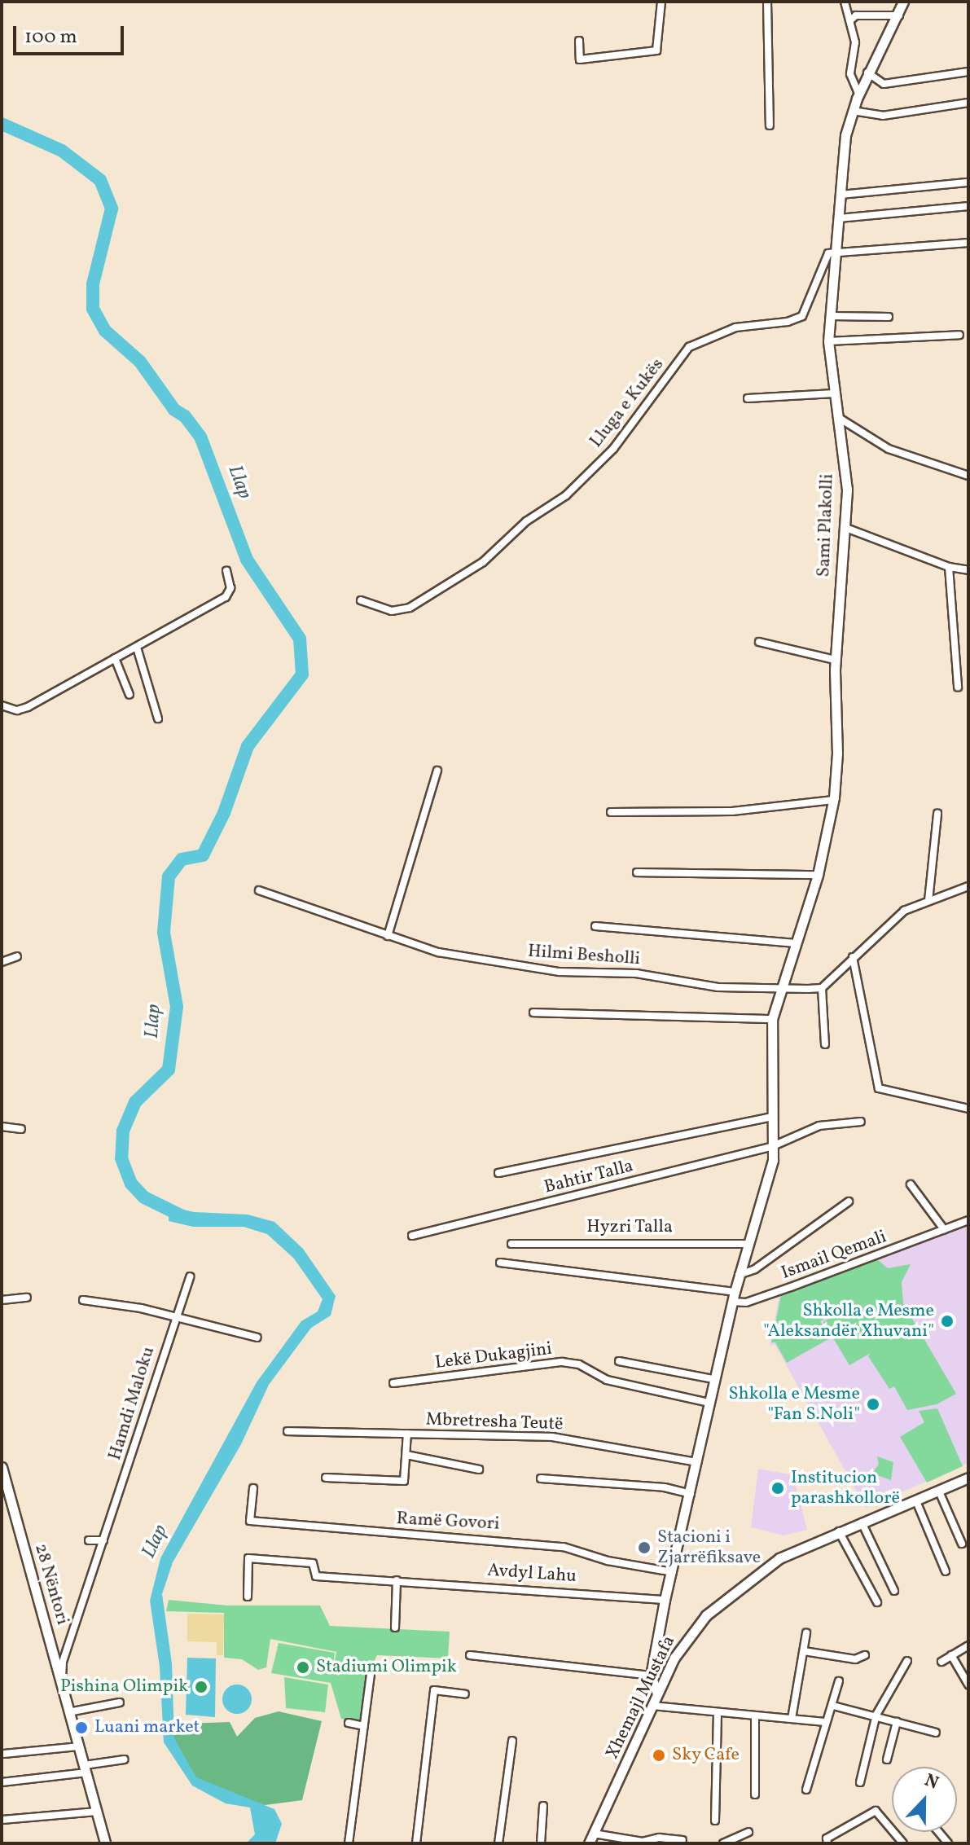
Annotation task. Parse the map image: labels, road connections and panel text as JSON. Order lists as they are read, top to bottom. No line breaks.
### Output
{"streets":{"street":["Lluga e Kukës","Sami Plakolli","Hilmi Besholli","Bahtir Talla","Hyzri Talla","Ismail Qemali","Lekë Dukagjini","Hamdi Maloku","Mbretresha Teutë","Ramë Govori","Avdyl Lahu","28 Nëntori","Xhemajl Mustafa"]},"crossings":[["Lluga e Kukës","Sami Plakolli"],["Sami Plakolli","Hilmi Besholli"],["Hamdi Maloku","28 Nëntori"]],"water":["Llap"],"places":["Shkolla e Mesme \"Aleksandër Xhuvani\"","Shkolla e Mesme \"Fan S.Noli\"","Institucion parashkollorë","Stacioni i Zjarrëfiksave","Stadiumi Olimpik","Pishina Olimpik","Luani market","Sky Cafe"],"scale_bar":"100 m","north":"top"}
